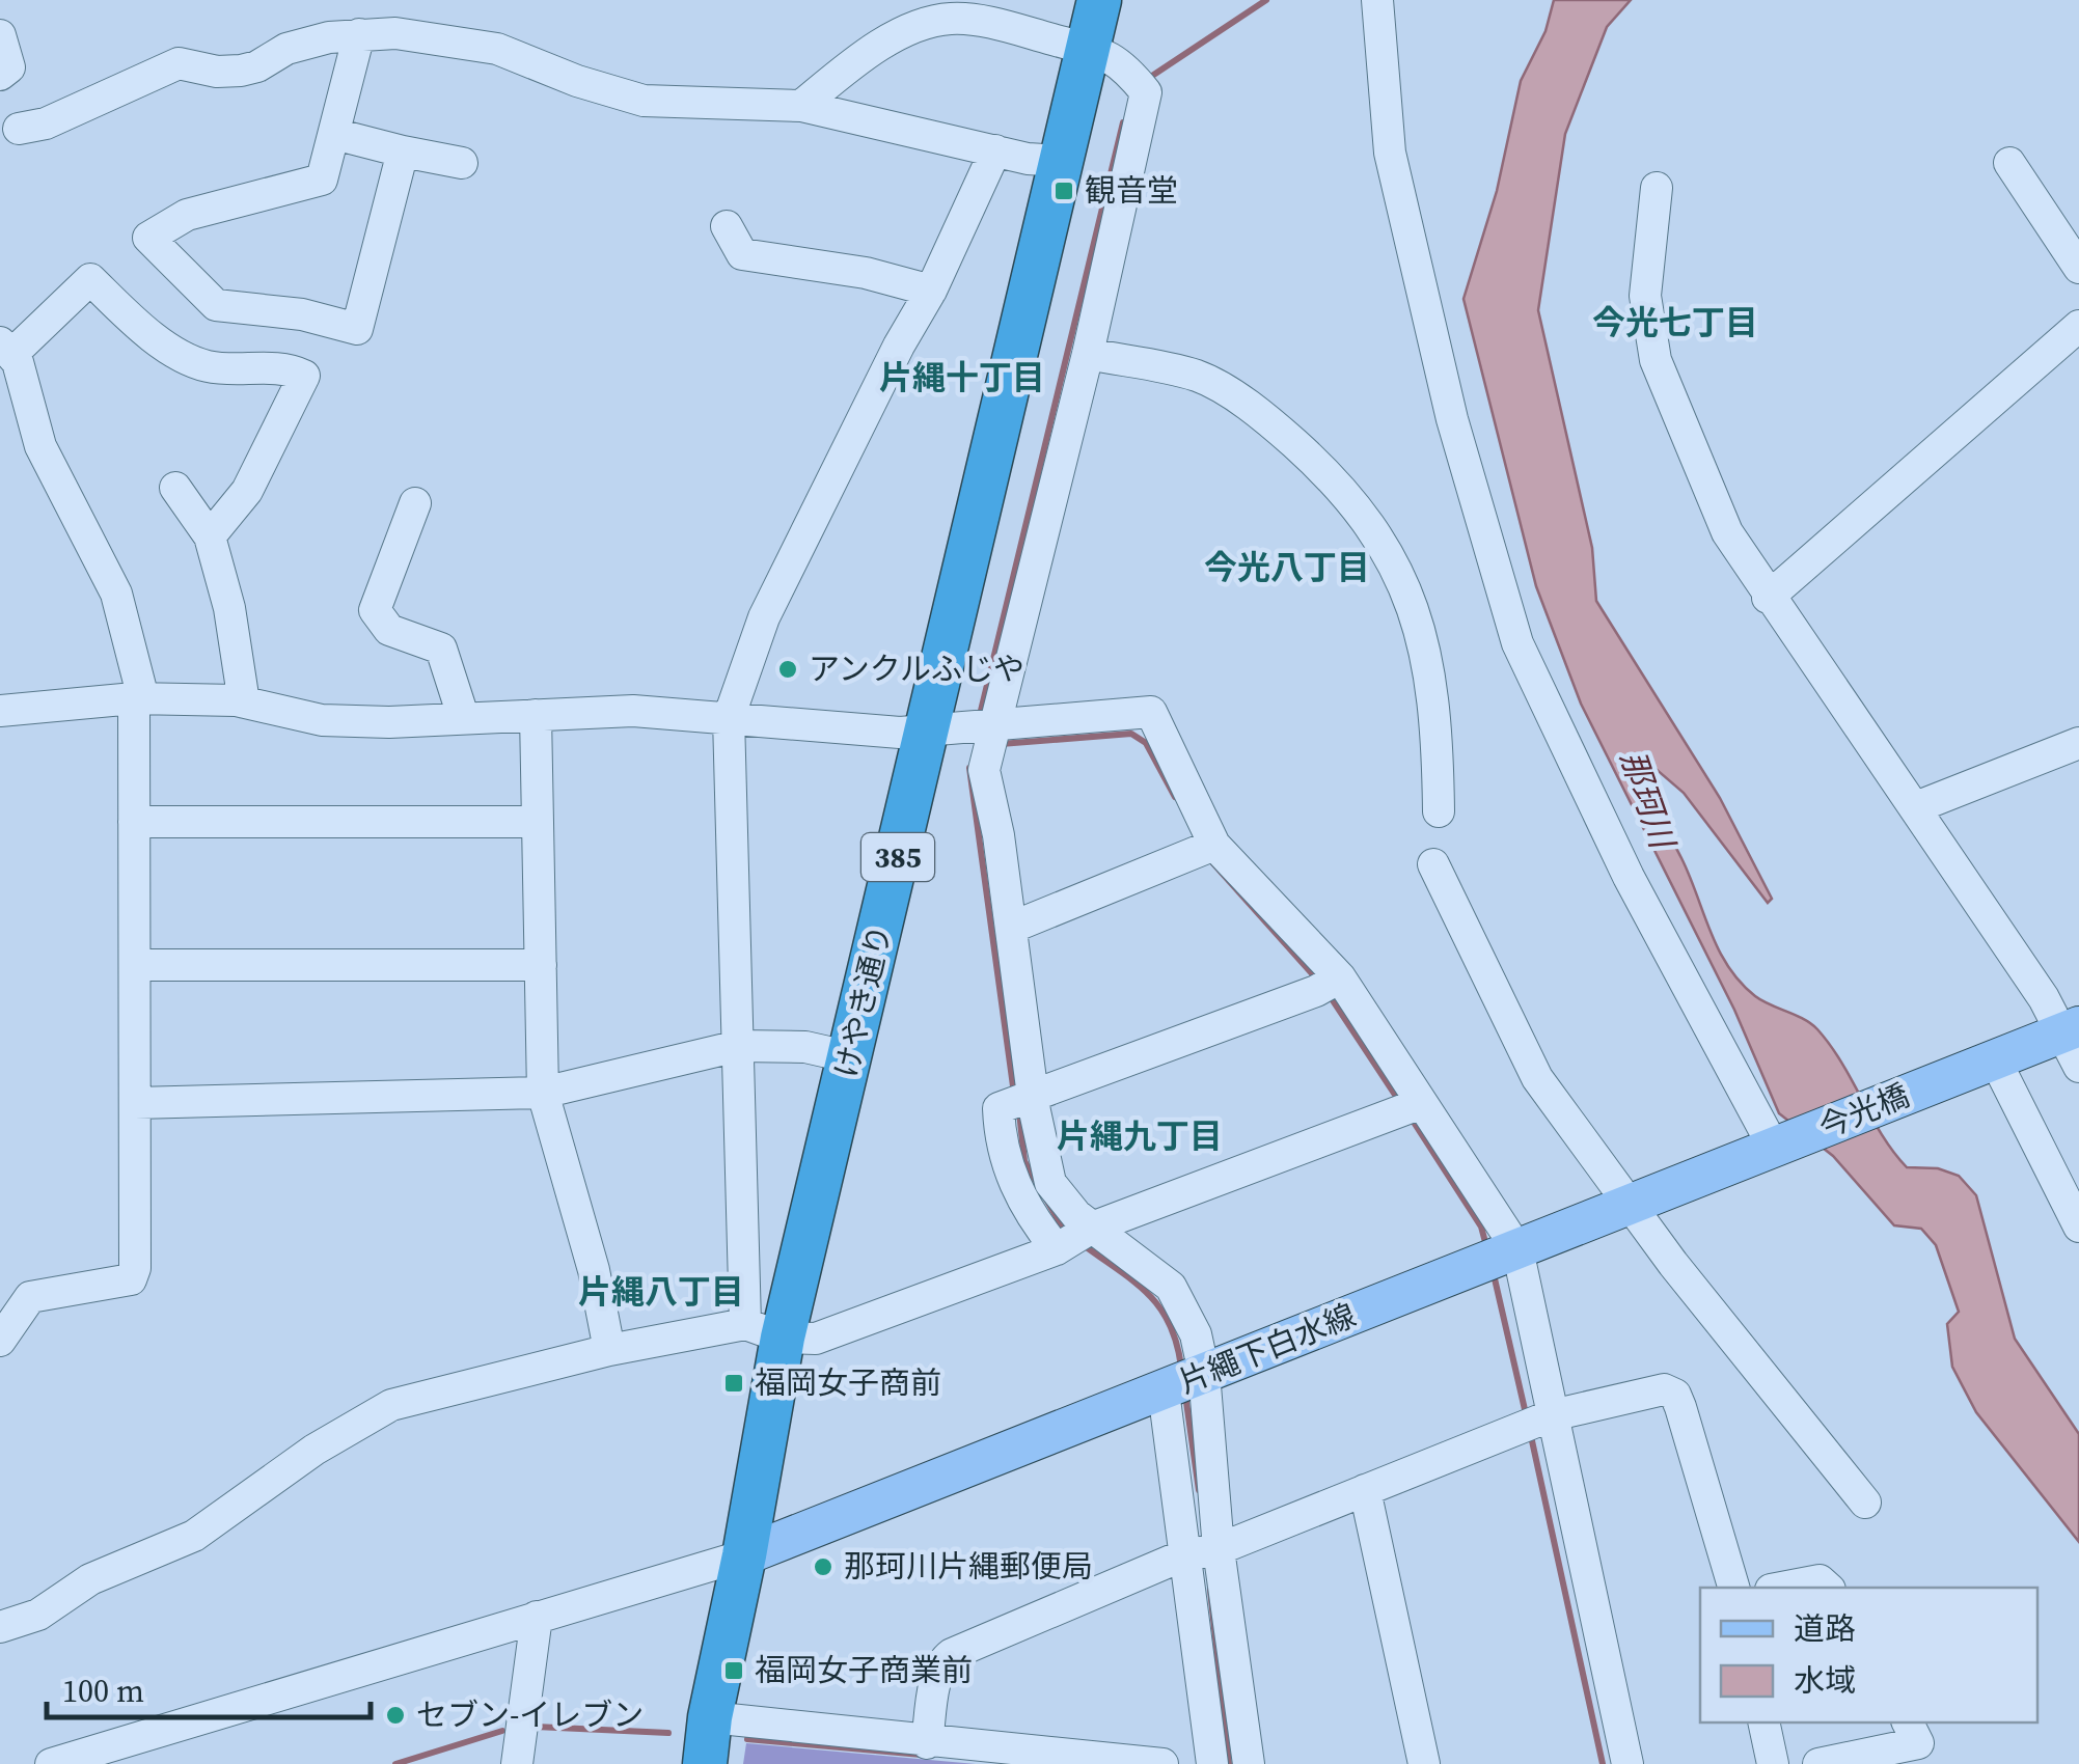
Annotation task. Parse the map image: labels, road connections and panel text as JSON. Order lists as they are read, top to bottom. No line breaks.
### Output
{"streets":{"highway":["385","けやき通り"],"main road":["今光橋","片繩下白水線"]},"crossings":[["けやき通り","片繩下白水線"],["今光橋","片繩下白水線"]],"districts":["今光七丁目","片縄十丁目","今光八丁目","片縄九丁目","片縄八丁目"],"water":["那珂川"],"places":{"transit":["観音堂","福岡女子商前","福岡女子商業前"],"other":["アンクルふじや","那珂川片縄郵便局","セブン-イレブン"]},"legend":["道路","水域"],"scale_bar":"100 m"}
